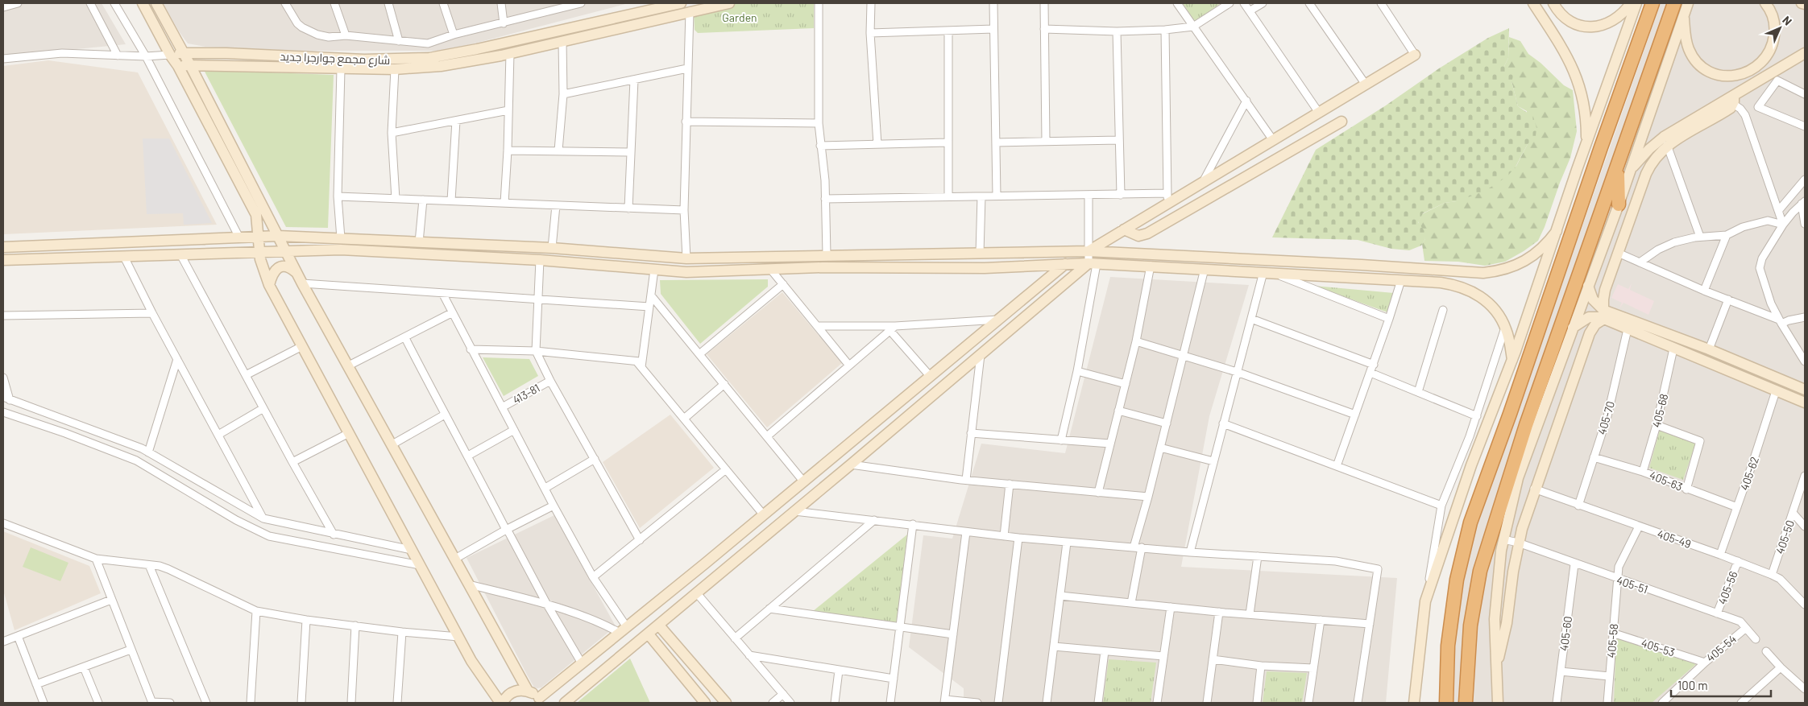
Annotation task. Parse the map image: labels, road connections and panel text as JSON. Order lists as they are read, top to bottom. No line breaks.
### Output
{"streets":{"street":["شارع مجمع جوارجرا جديد","413-81","405-68","405-70","405-62","405-63","405-50","405-49","405-51","405-56","405-60","405-58","405-53","405-54"]},"crossings":[["405-68","405-63"],["405-70","405-63"],["405-70","405-49"],["405-62","405-63"],["405-62","405-49"],["405-50","405-49"],["405-49","405-56"],["405-49","405-58"],["405-51","405-56"],["405-51","405-60"],["405-51","405-58"],["405-51","405-54"],["405-58","405-53"],["405-53","405-54"]],"parks":["Garden"],"scale_bar":"100 m","north":"top right"}
